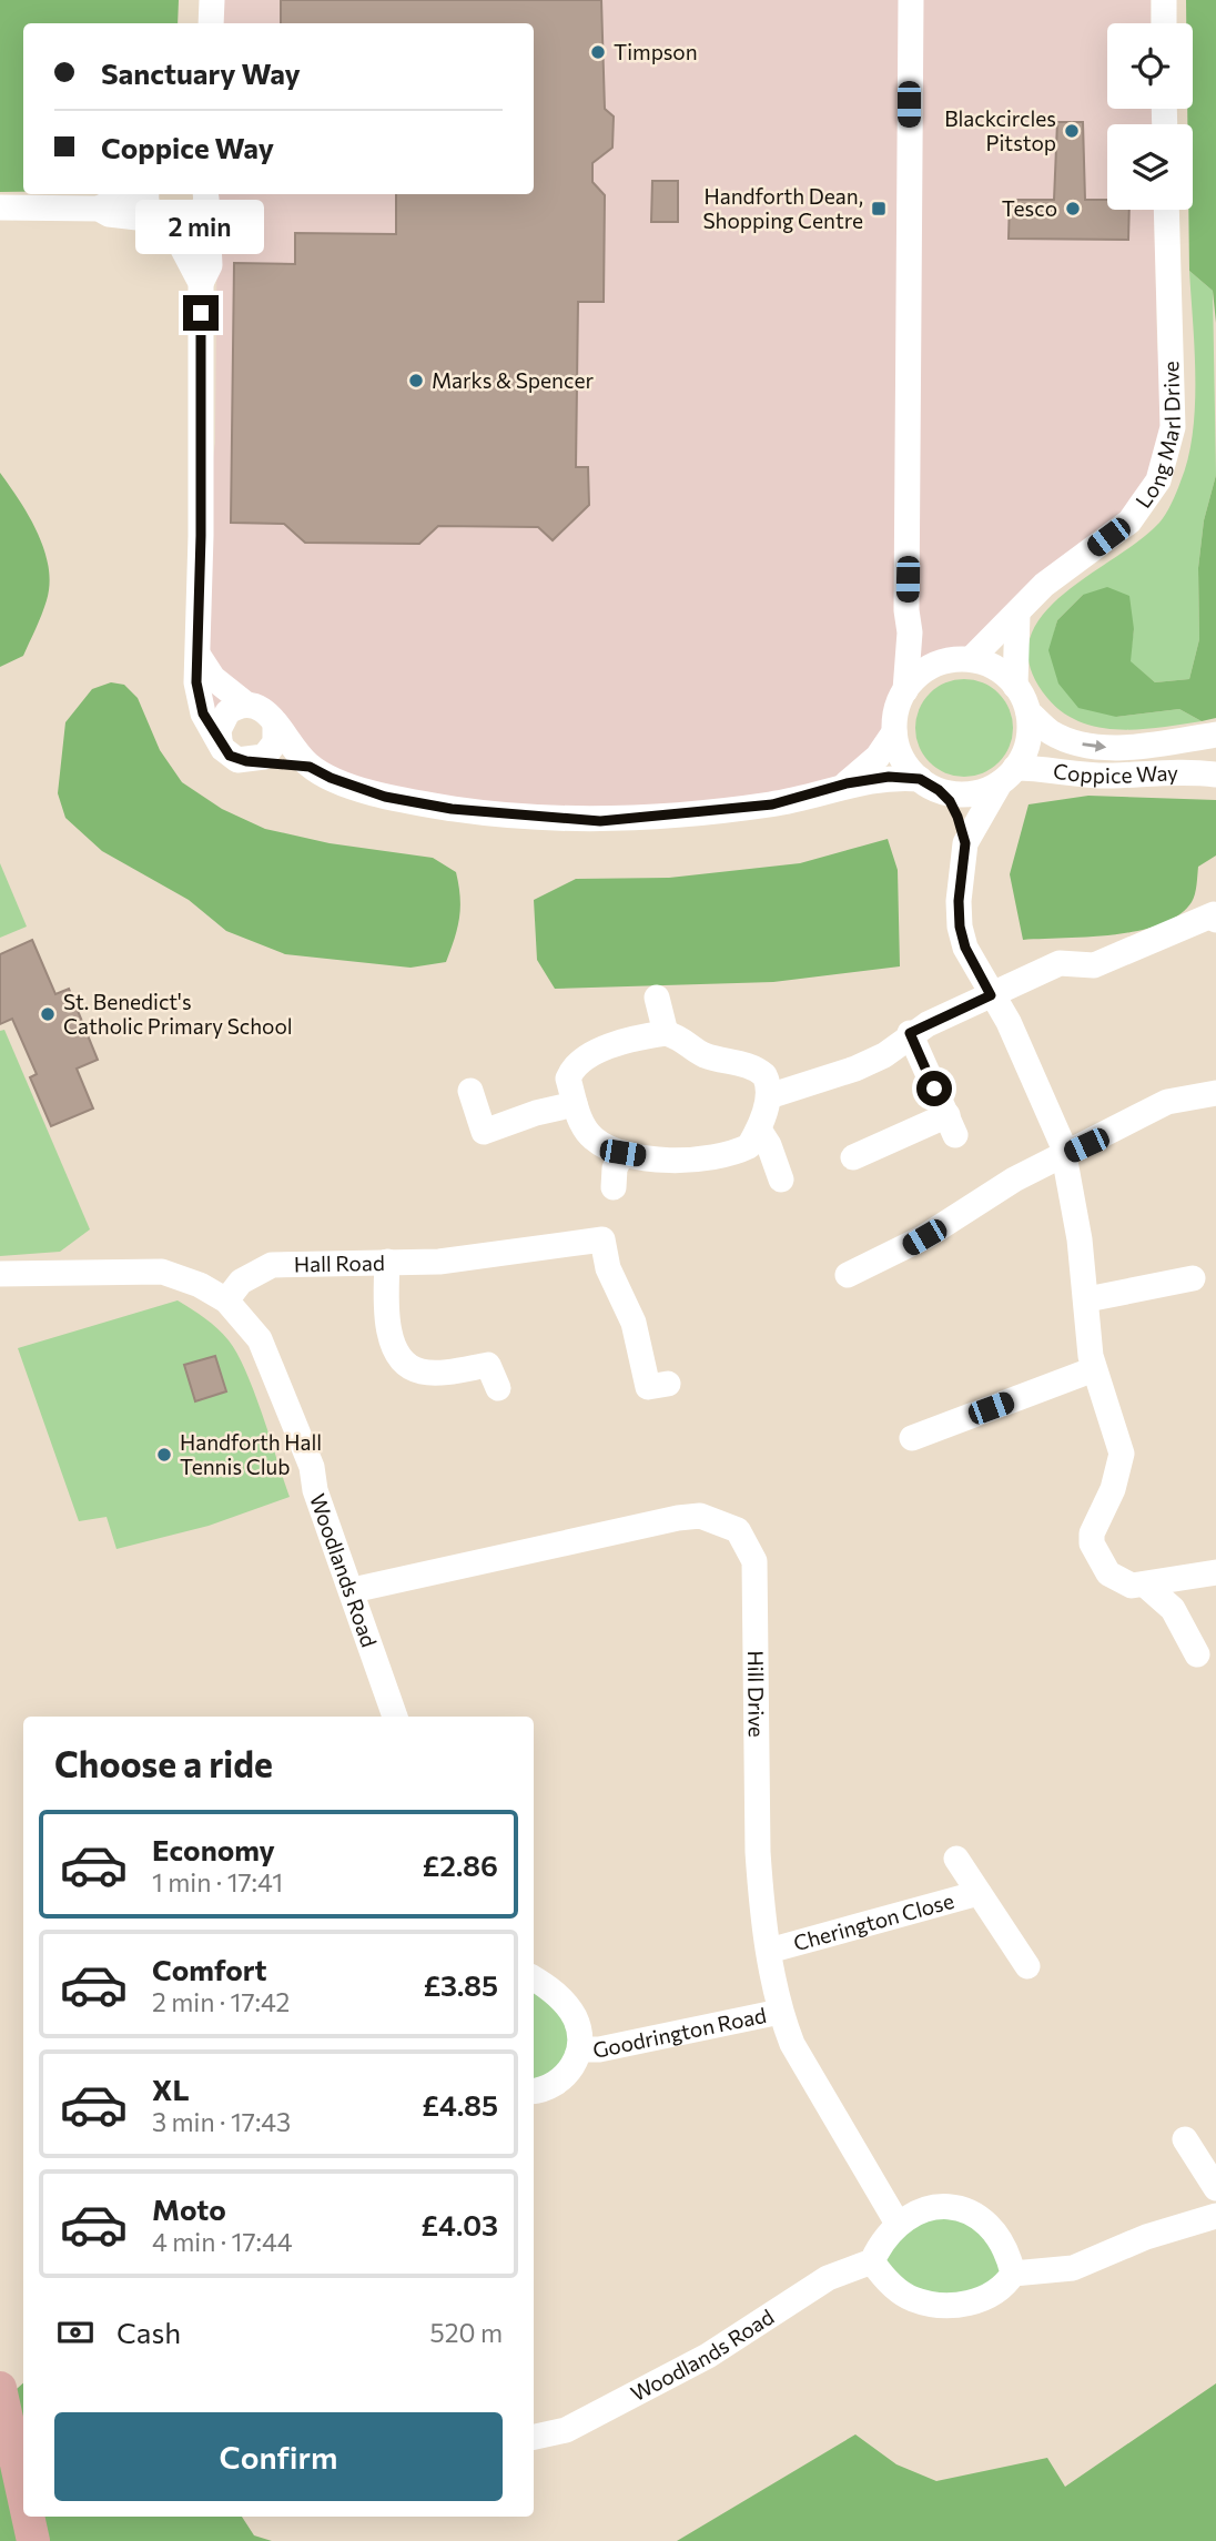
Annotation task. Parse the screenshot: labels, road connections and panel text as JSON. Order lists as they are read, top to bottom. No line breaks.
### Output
{"streets":{"street":["Long Marl Drive","Coppice Way","Hall Road","Woodlands Road","Hill Drive","Cherington Close","Goodrington Road"]},"crossings":[["Long Marl Drive","Coppice Way"],["Hall Road","Woodlands Road"],["Woodlands Road","Hill Drive"],["Hill Drive","Cherington Close"],["Hill Drive","Goodrington Road"]],"places":{"other":["Timpson","Blackcircles Pitstop","Tesco","Marks & Spencer","St. Benedict's Catholic Primary School","Handforth Hall Tennis Club"],"transit":["Handforth Dean, Shopping Centre"]},"page":{"banner":["Sanctuary Way","Coppice Way"],"bubble":"2 min","heading":"Choose a ride","list":[{"name":"Economy","note":"1 min · 17:41","value":"£2.86"},{"name":"Comfort","note":"2 min · 17:42","value":"£3.85"},{"name":"XL","note":"3 min · 17:43","value":"£4.85"},{"name":"Moto","note":"4 min · 17:44","value":"£4.03"}],"pay":["Cash","520 m"],"buttons":"Confirm"}}
